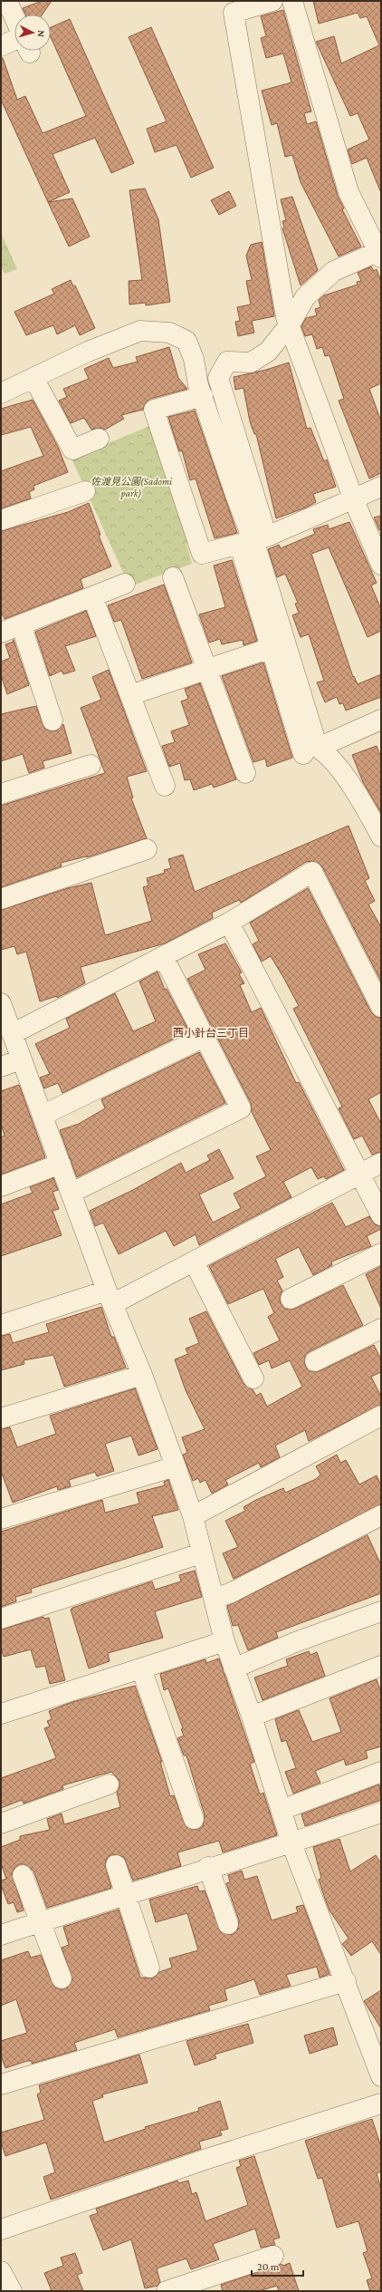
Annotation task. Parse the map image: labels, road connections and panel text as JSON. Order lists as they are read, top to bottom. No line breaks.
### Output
{"districts":["西小針台三丁目"],"parks":["佐渡見公園(Sadomi park)"],"scale_bar":"20 m","north":"right"}
